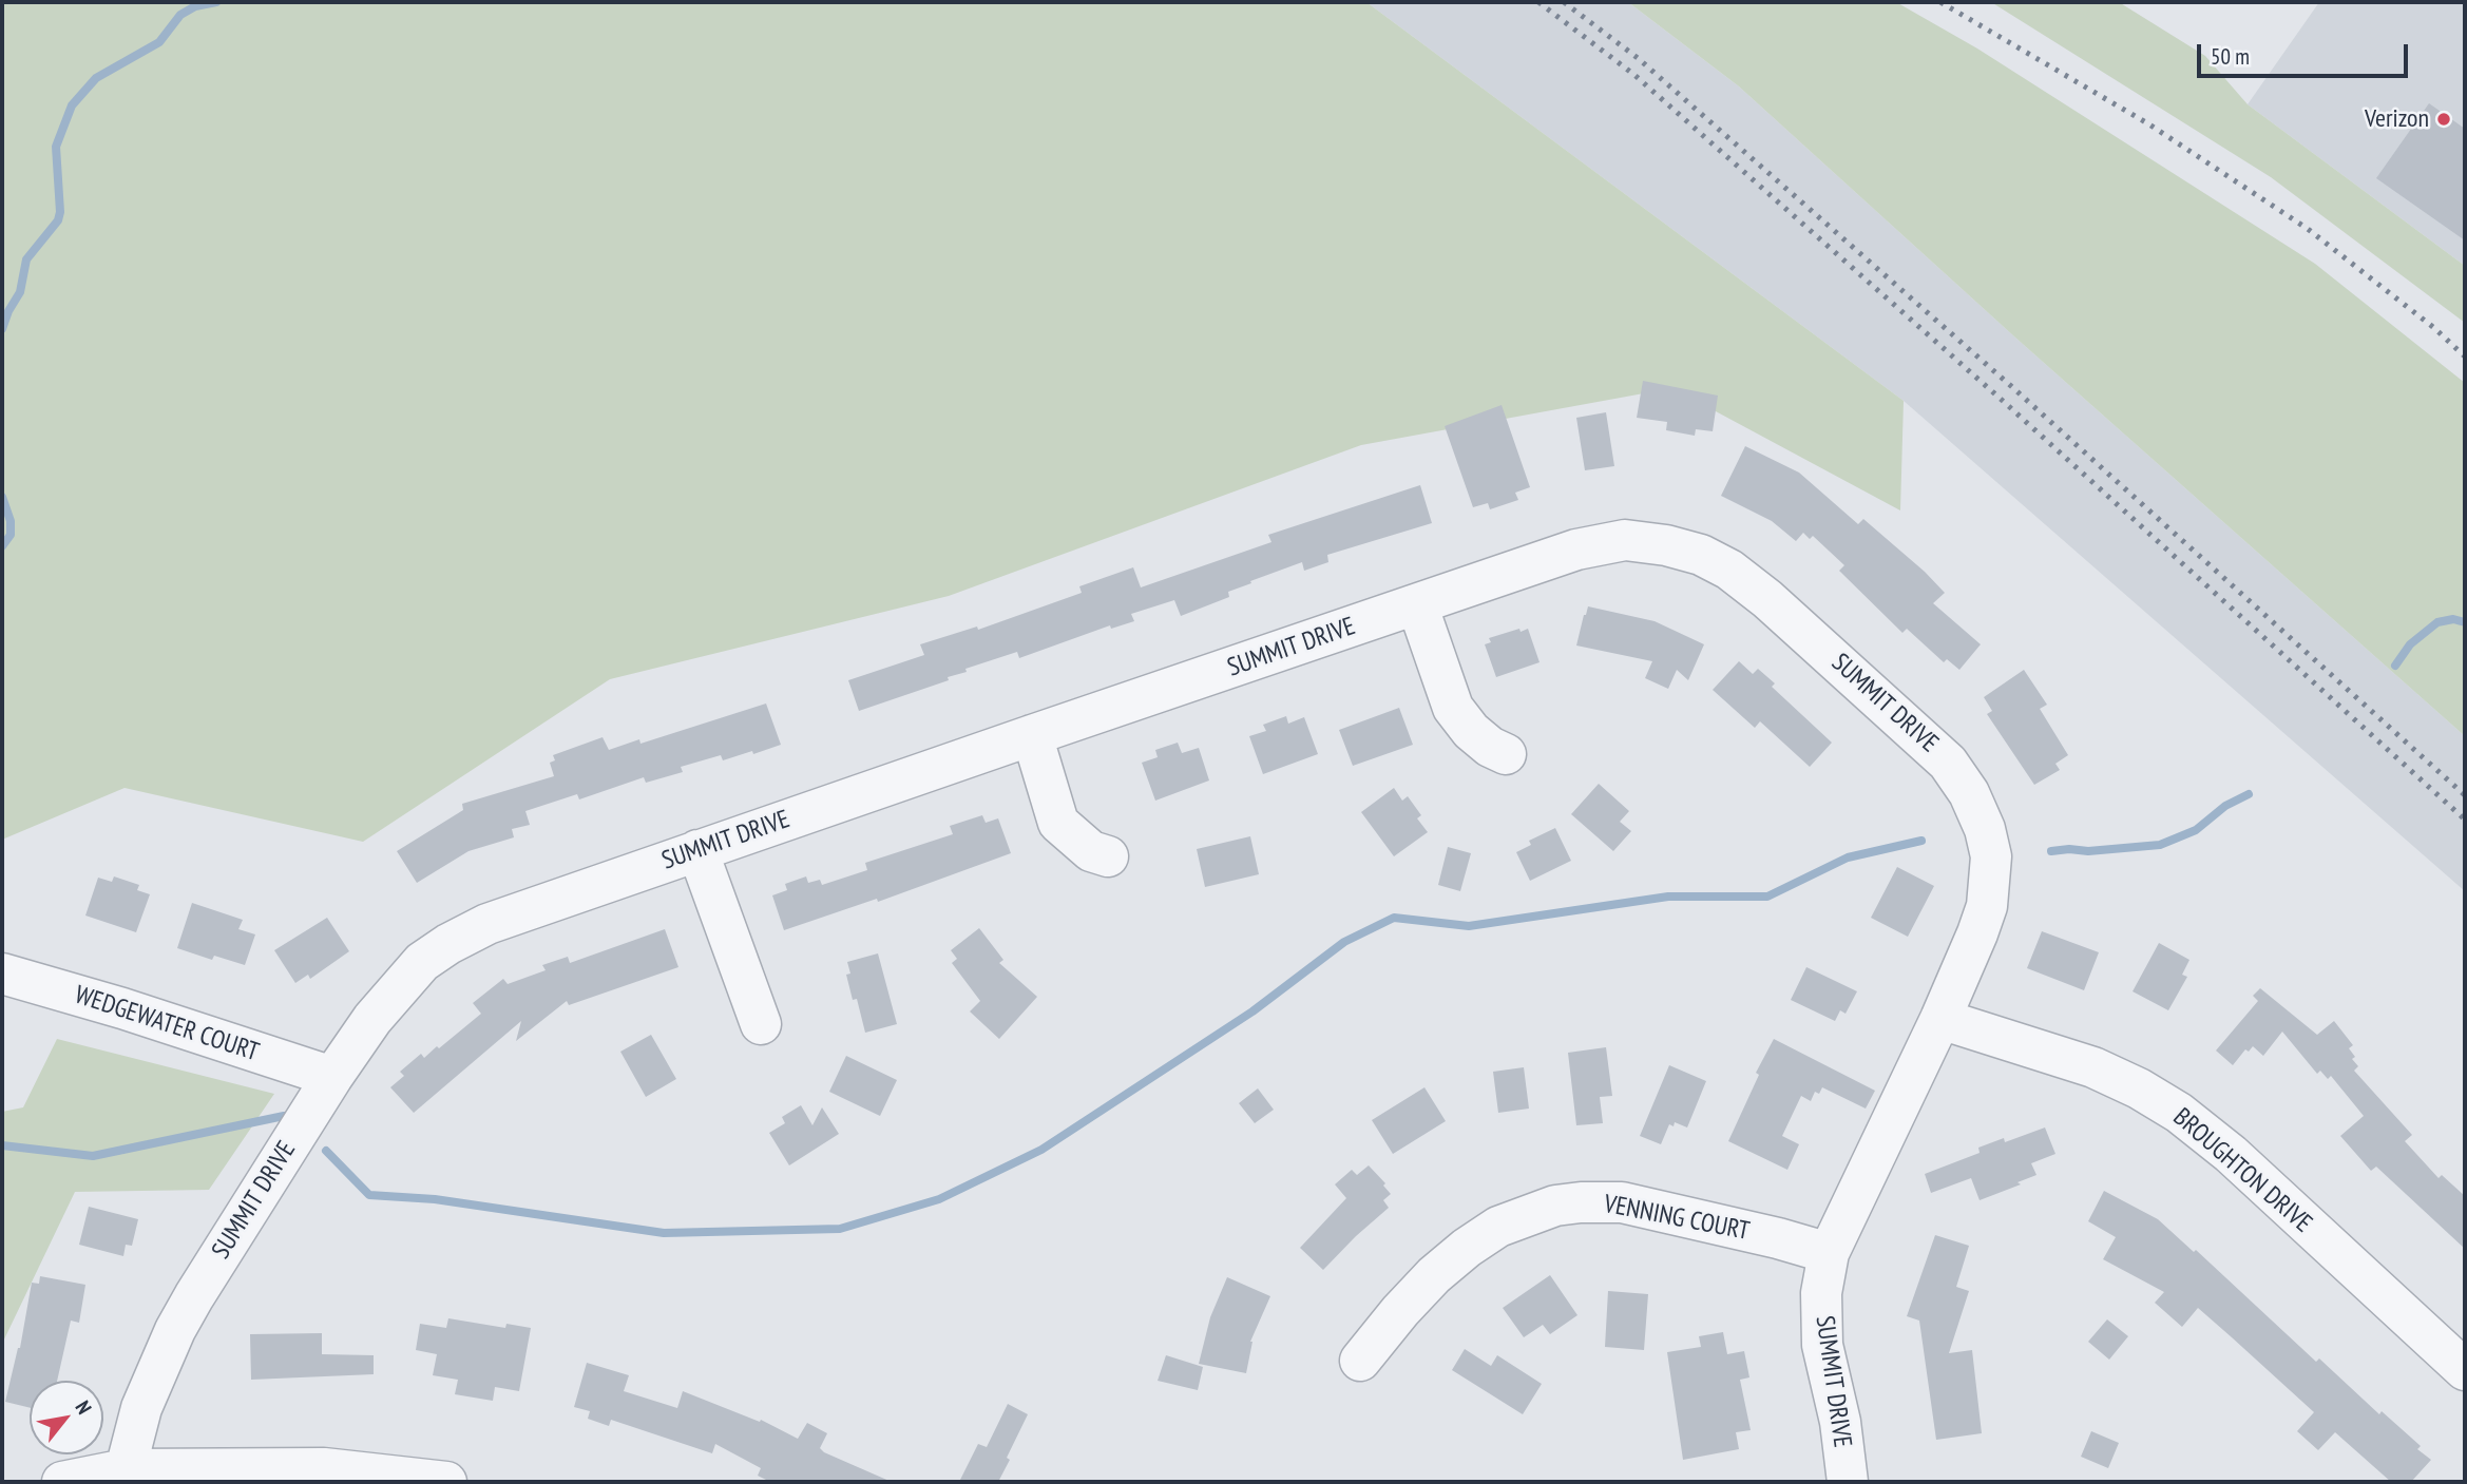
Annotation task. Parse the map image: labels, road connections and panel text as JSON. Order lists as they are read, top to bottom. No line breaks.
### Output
{"streets":{"street":["SUMMIT DRIVE","WEDGEWATER COURT","BROUGHTON DRIVE","VENNING COURT"]},"crossings":[["SUMMIT DRIVE","WEDGEWATER COURT"],["SUMMIT DRIVE","BROUGHTON DRIVE"],["SUMMIT DRIVE","VENNING COURT"]],"places":["Verizon"],"scale_bar":"50 m","north":"top right"}
